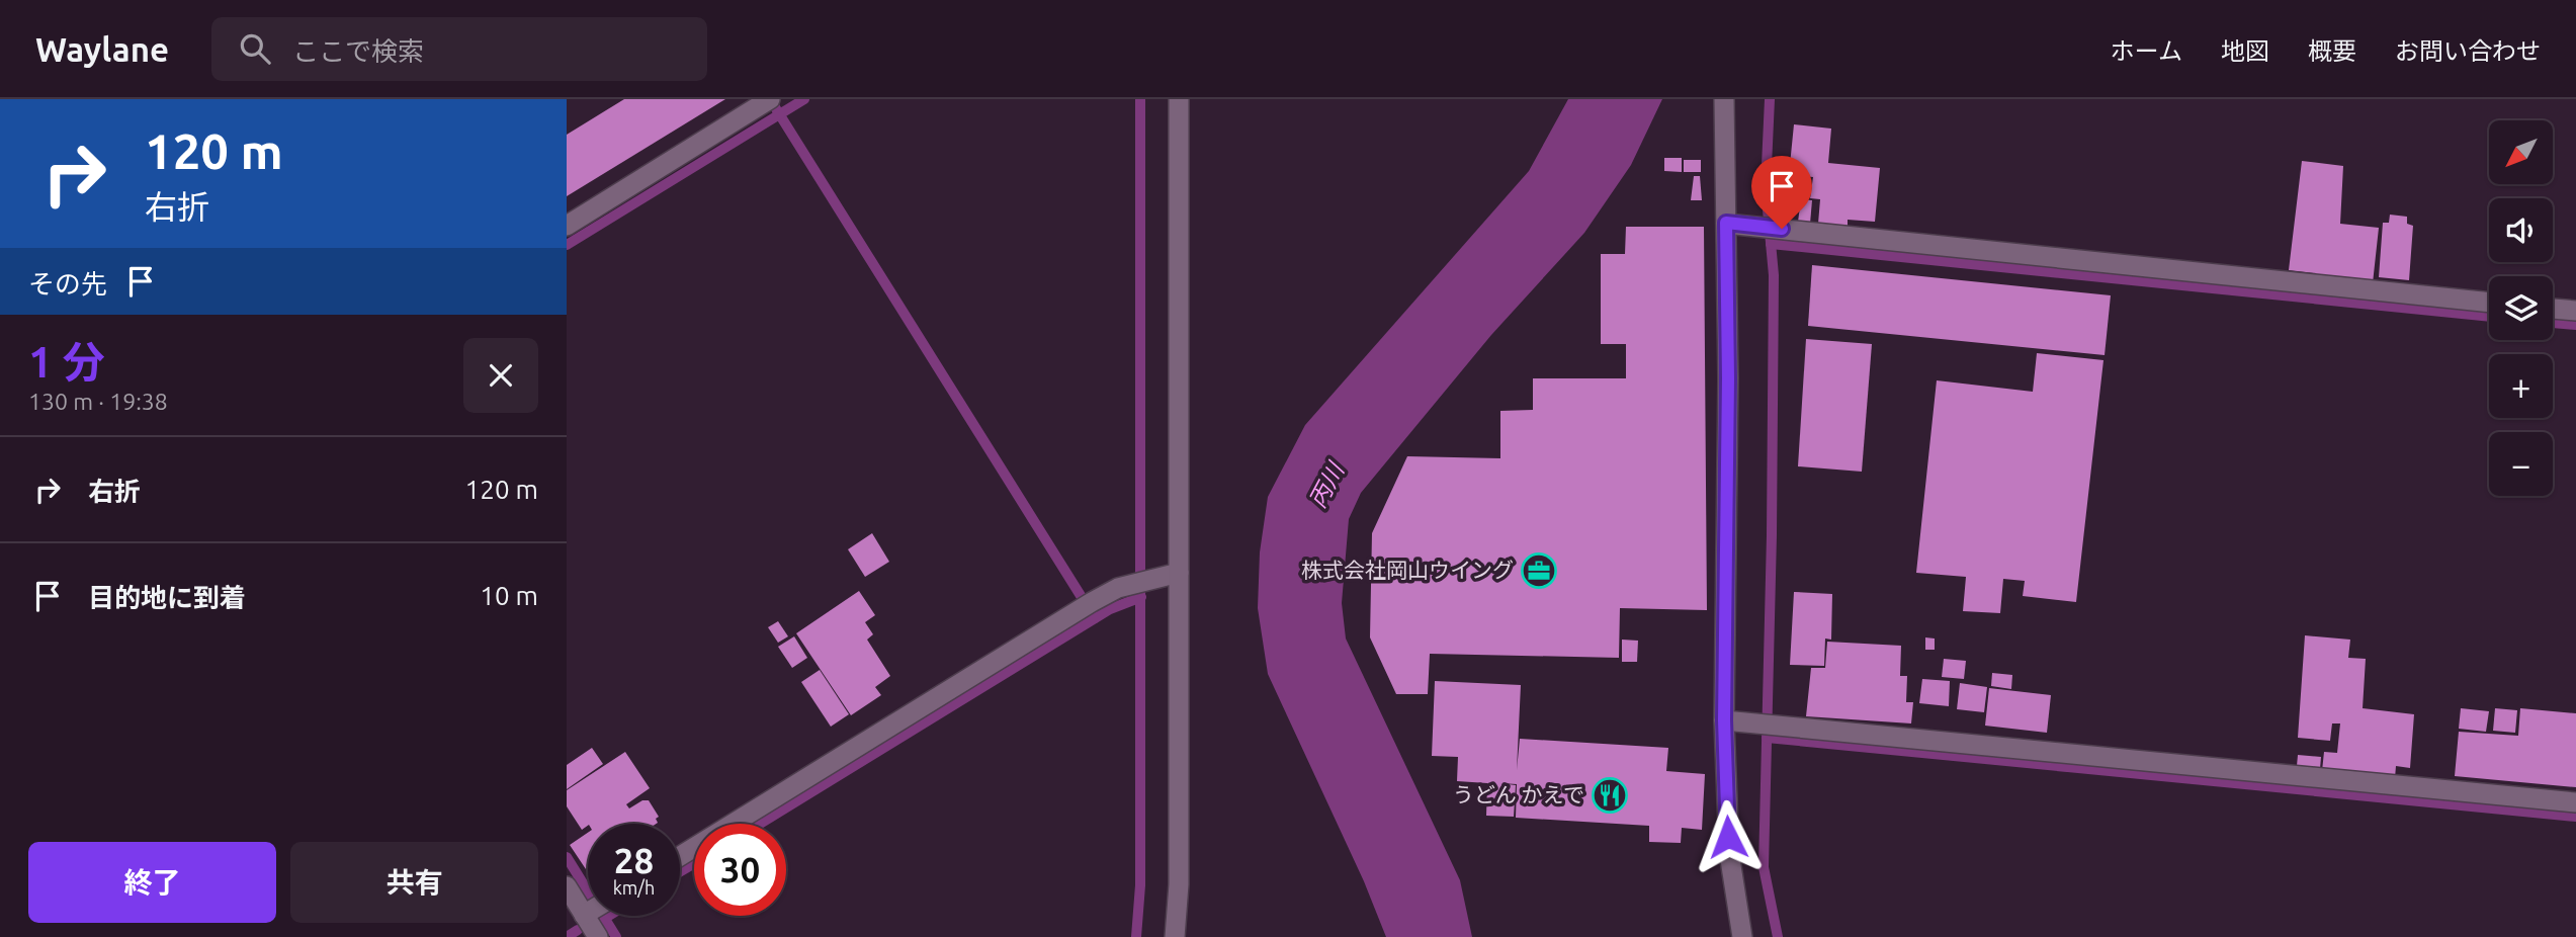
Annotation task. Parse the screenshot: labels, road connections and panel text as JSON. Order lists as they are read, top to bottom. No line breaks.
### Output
{"water":["丙川"],"places":{"office":["株式会社岡山ウイング"],"restaurant":["うどん かえで"]},"north":"bottom left","page":{"header":"Waylane","search":"ここで検索","nav":["ホーム","地図","概要","お問い合わせ"],"turn":["120 m","右折"],"map_buttons":["+","−"],"then":"その先","heading":["1 分","130 m · 19:38"],"list":[{"name":"右折","value":"120 m"},{"name":"目的地に到着","value":"10 m"}],"speed":"28 km/h","limit":"30","buttons":["終了","共有"]}}
